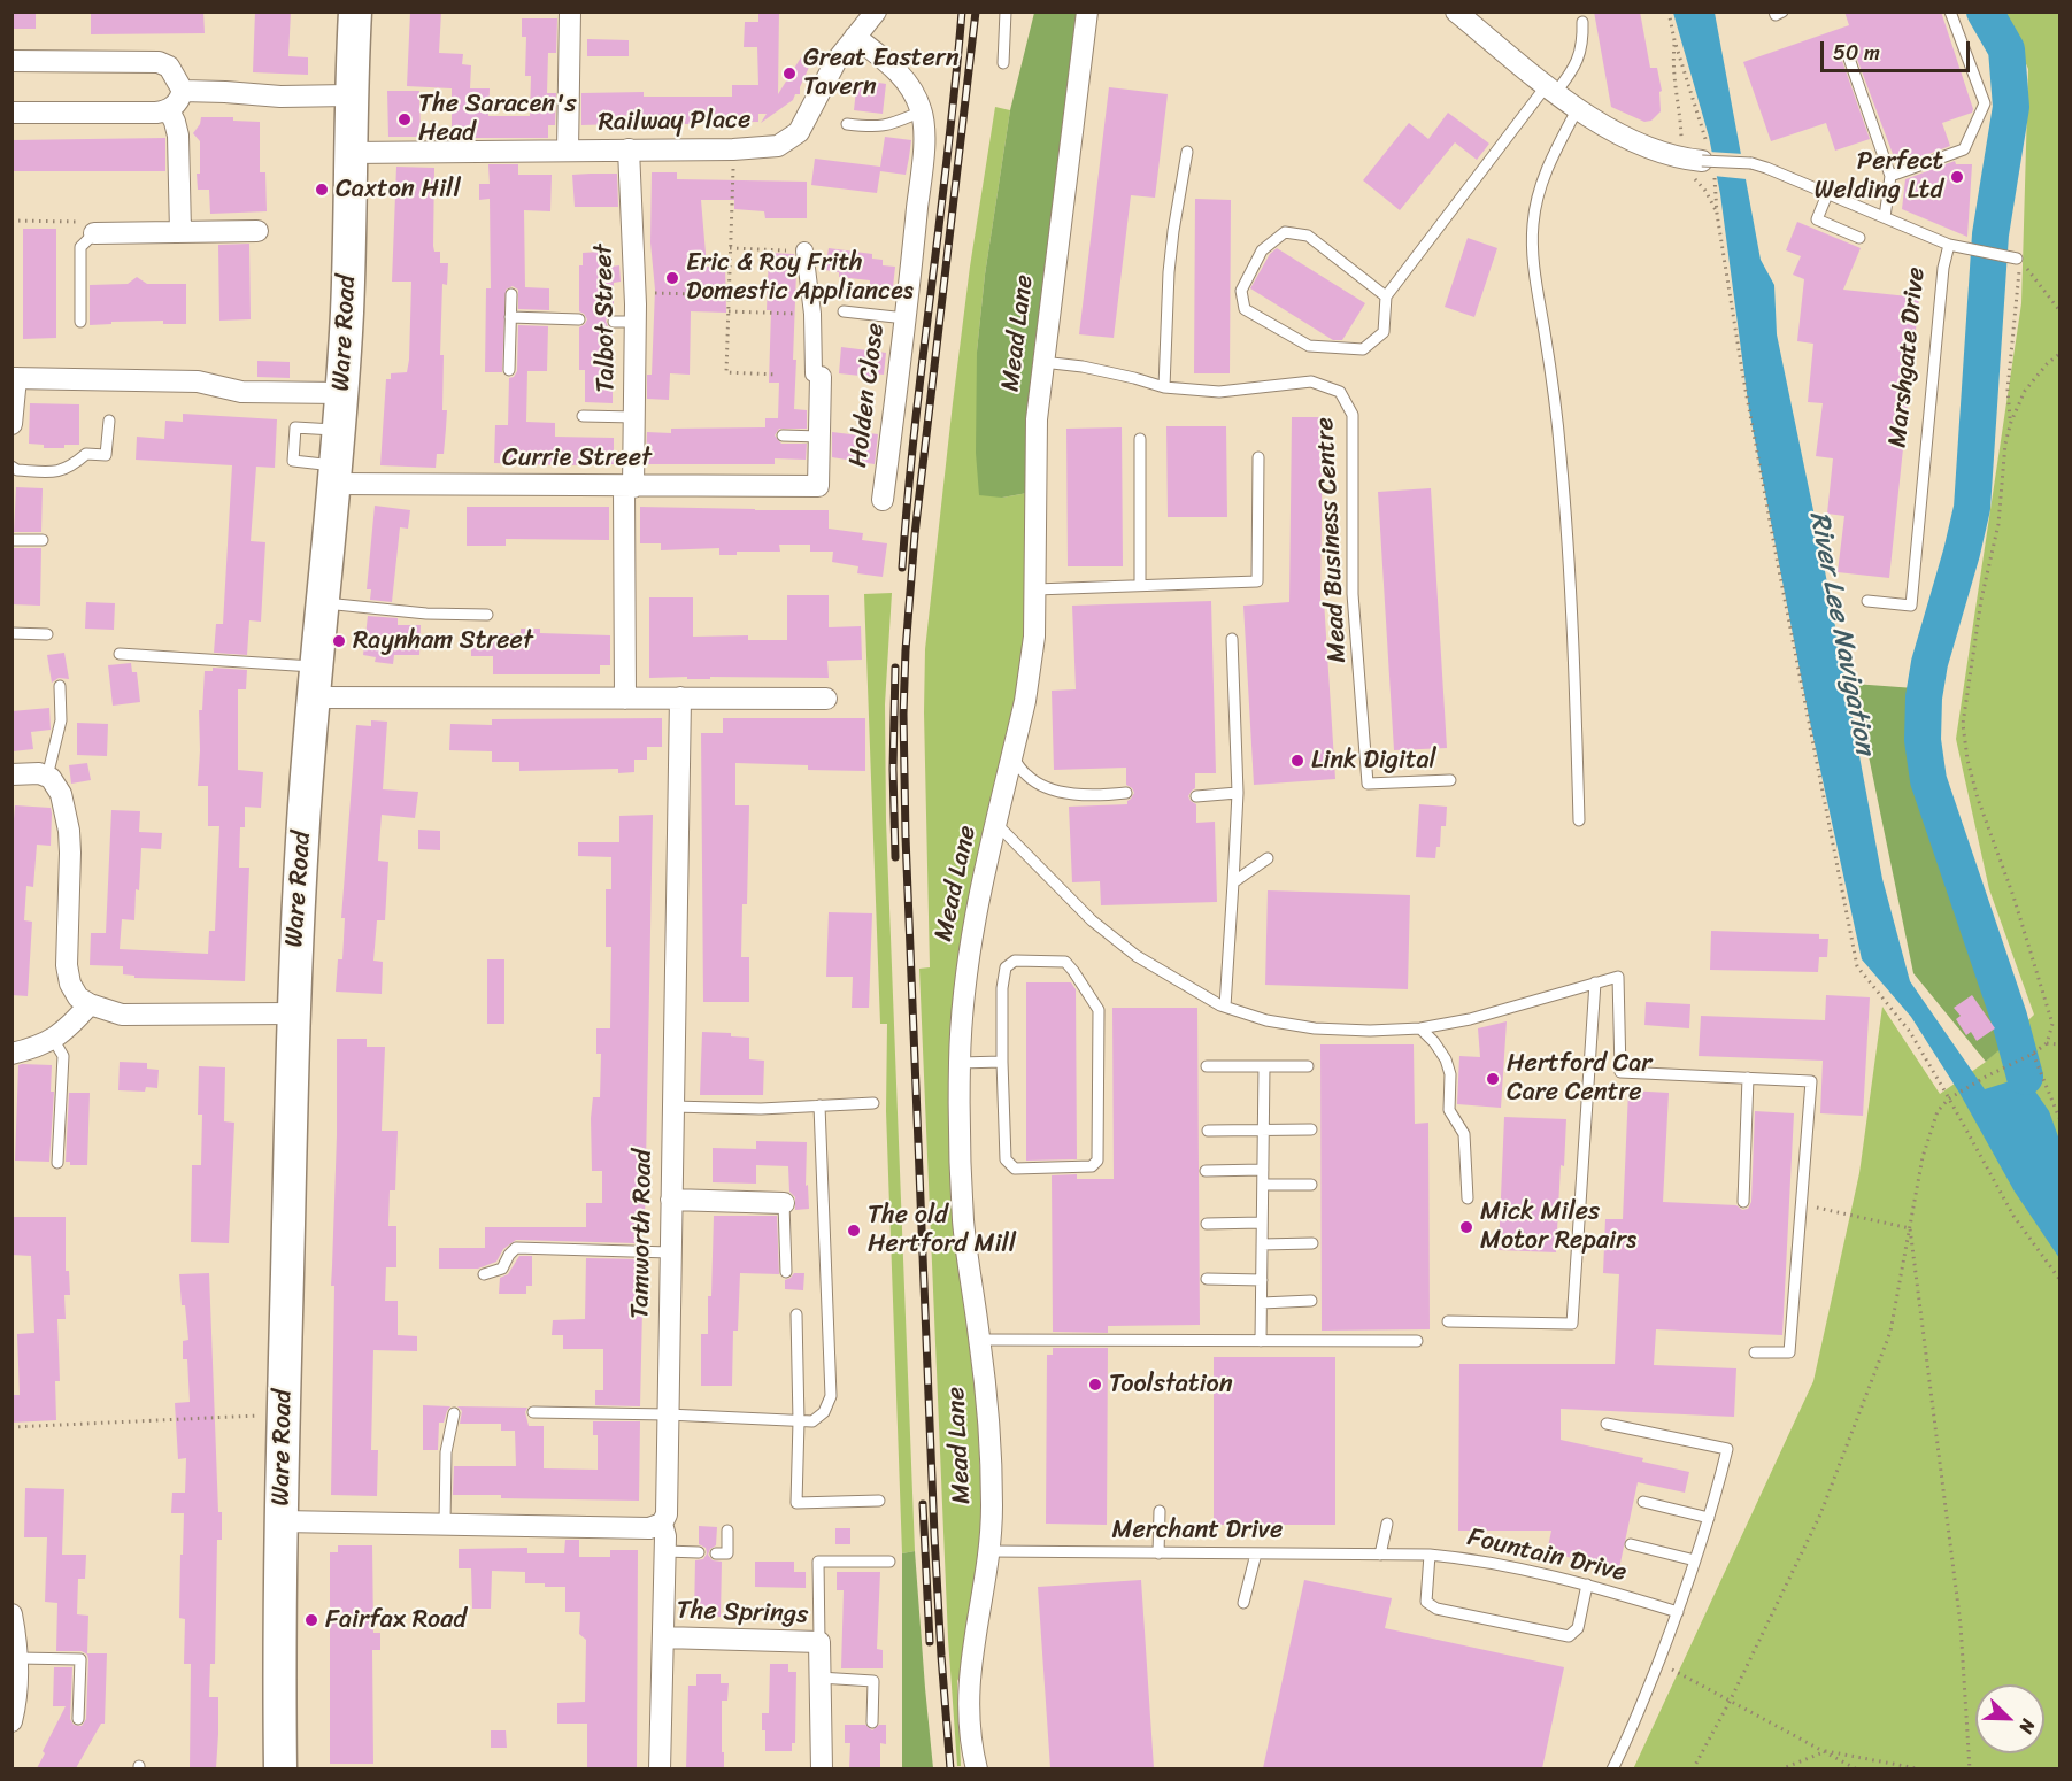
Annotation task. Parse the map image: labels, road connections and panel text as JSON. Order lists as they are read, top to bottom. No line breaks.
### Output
{"streets":{"main road":["Ware Road"],"street":["Railway Place","Talbot Street","Mead Lane","Holden Close","Currie Street","Tamworth Road","The Springs"],"lane":["Marshgate Drive","Mead Business Centre","Merchant Drive","Fountain Drive"]},"crossings":[["Railway Place","Talbot Street"],["Railway Place","Ware Road"],["Railway Place","Holden Close"],["Talbot Street","Currie Street"],["Ware Road","Currie Street"],["Mead Lane","Mead Business Centre"],["Mead Lane","Merchant Drive"],["Tamworth Road","The Springs"],["Merchant Drive","Fountain Drive"]],"water":["River Lee Navigation"],"places":["Great Eastern Tavern","The Saracen's Head","Perfect Welding Ltd","Caxton Hill","Eric & Roy Frith Domestic Appliances","Raynham Street","Link Digital","Hertford Car Care Centre","Mick Miles Motor Repairs","The old Hertford Mill","Toolstation","Fairfax Road"],"scale_bar":"50 m","north":"bottom right"}
